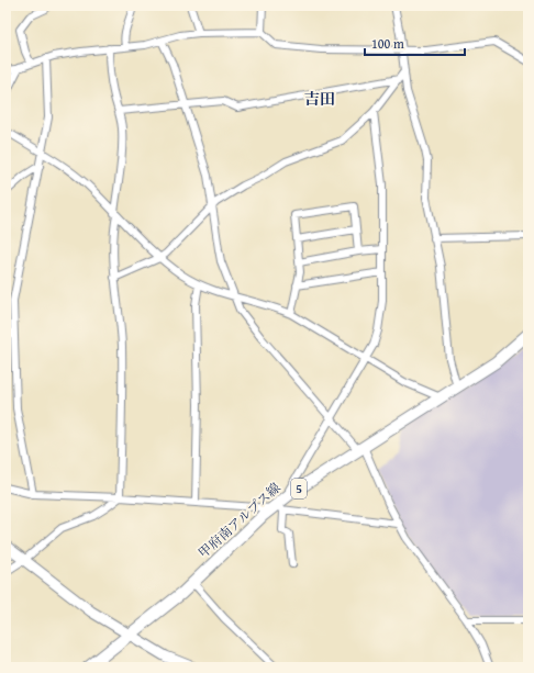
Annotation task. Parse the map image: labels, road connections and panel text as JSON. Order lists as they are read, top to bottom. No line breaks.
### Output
{"streets":{"main road":["5","甲府南アルプス線"]},"districts":["吉田"],"scale_bar":"100 m"}
